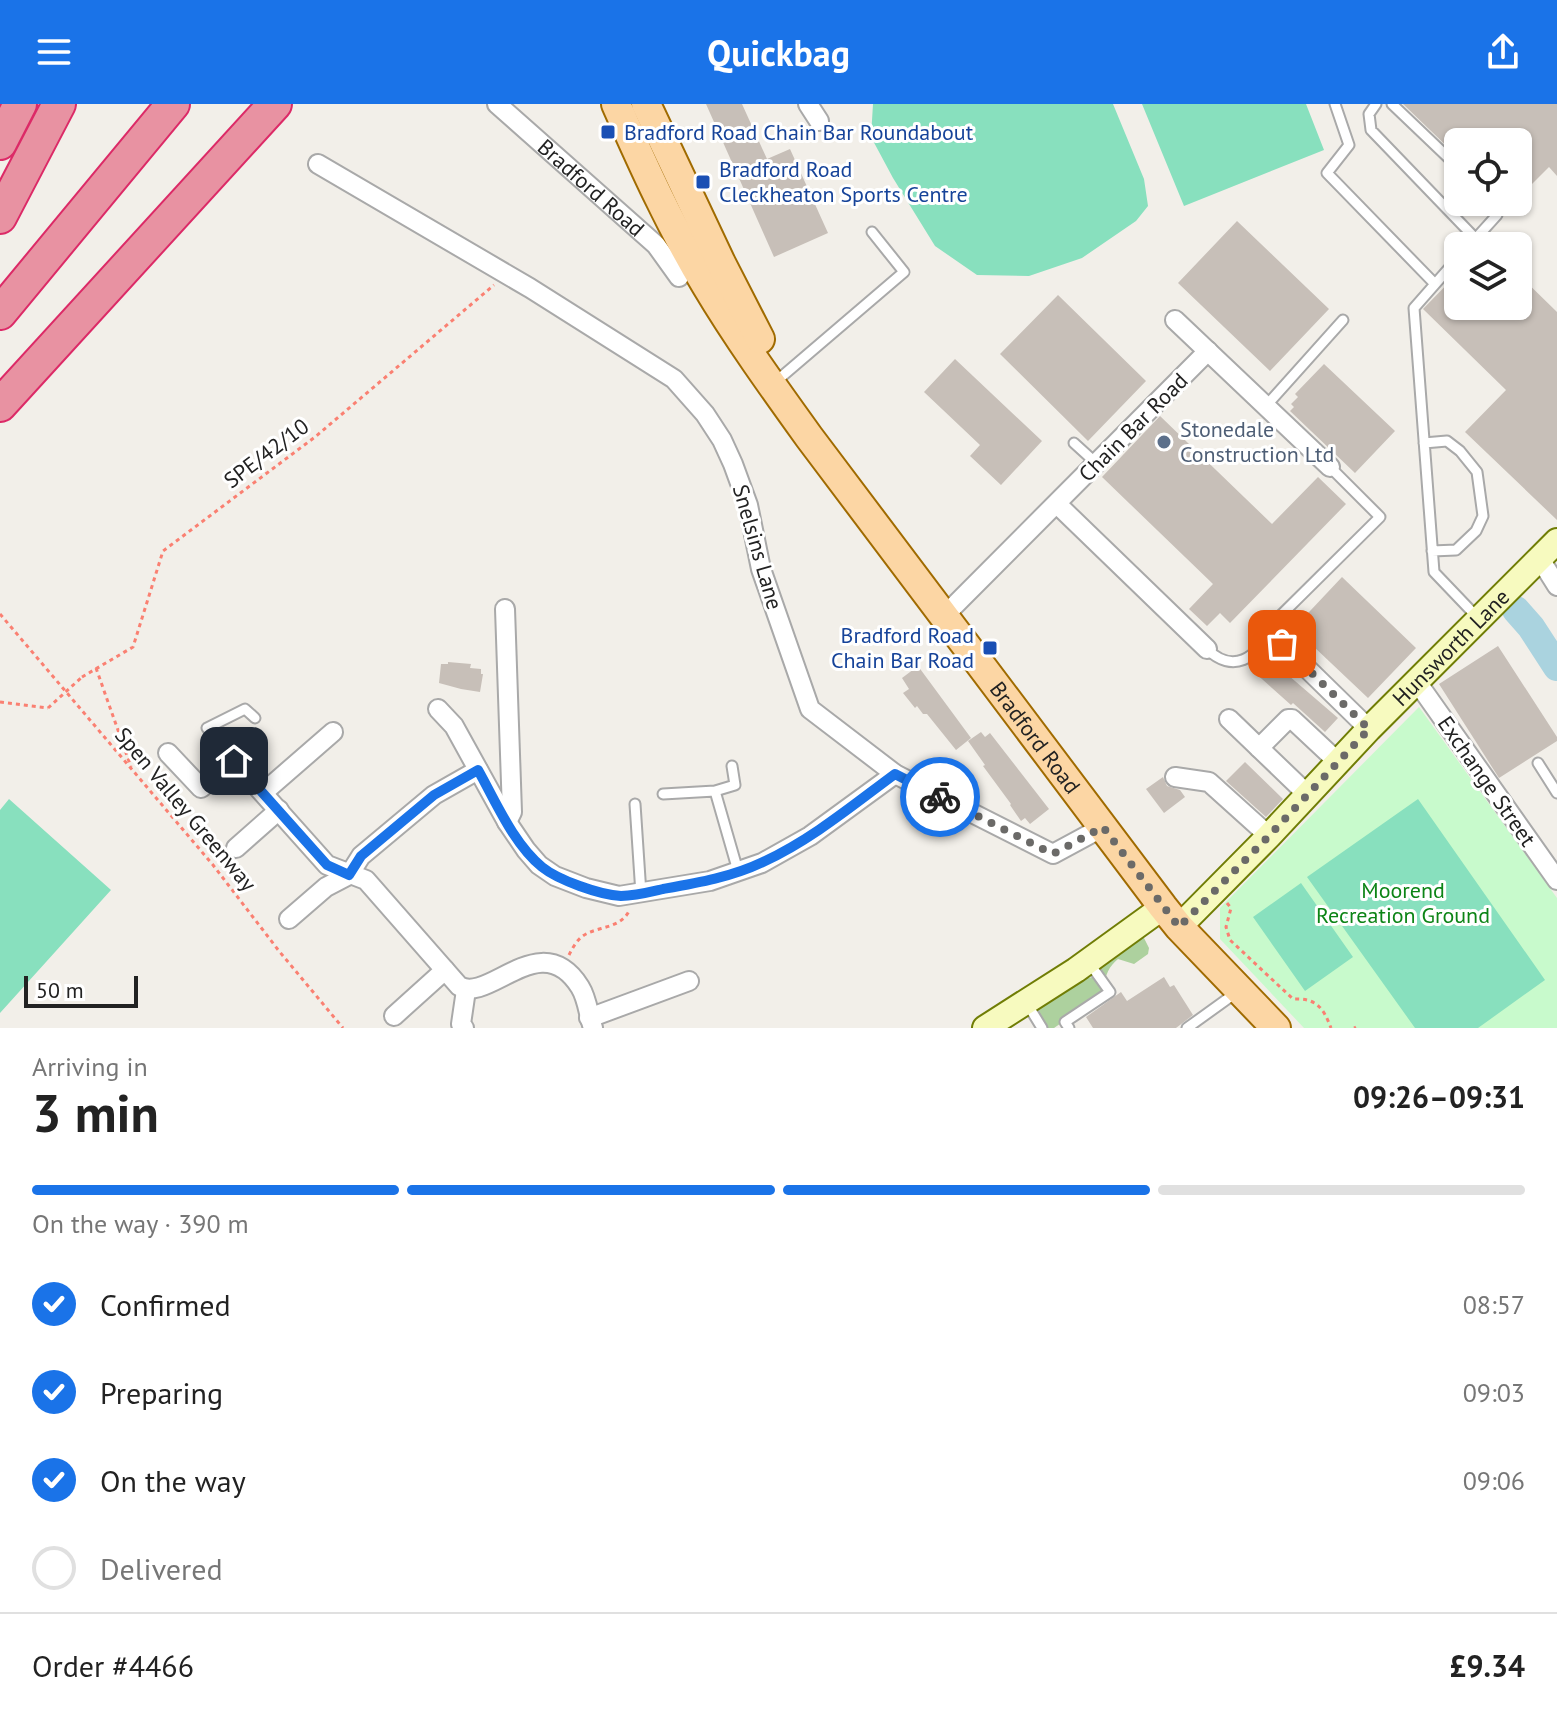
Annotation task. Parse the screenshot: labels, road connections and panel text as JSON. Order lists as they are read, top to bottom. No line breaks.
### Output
{"streets":{"main road":["Bradford Road","Hunsworth Lane"],"street":["Chain Bar Road","Snelsins Lane","Exchange Street"],"path":["SPE/42/10","Spen Valley Greenway"]},"crossings":[["Bradford Road","Chain Bar Road"],["Bradford Road","Snelsins Lane"],["Bradford Road","Hunsworth Lane"],["SPE/42/10","Snelsins Lane"],["Hunsworth Lane","Exchange Street"]],"parks":["Moorend Recreation Ground"],"places":{"transit":["Bradford Road Chain Bar Roundabout","Bradford Road Cleckheaton Sports Centre","Bradford Road Chain Bar Road"],"other":["Stonedale Construction Ltd"]},"scale_bar":"50 m","page":{"header":"Quickbag","scale":"50 m","heading":["3 min","Arriving in","09:26–09:31"],"panel":["Order #4466","£9.34"],"bar":"On the way · 390 m","list":[["Confirmed","08:57"],["Preparing","09:03"],["On the way","09:06"],"Delivered"]}}
